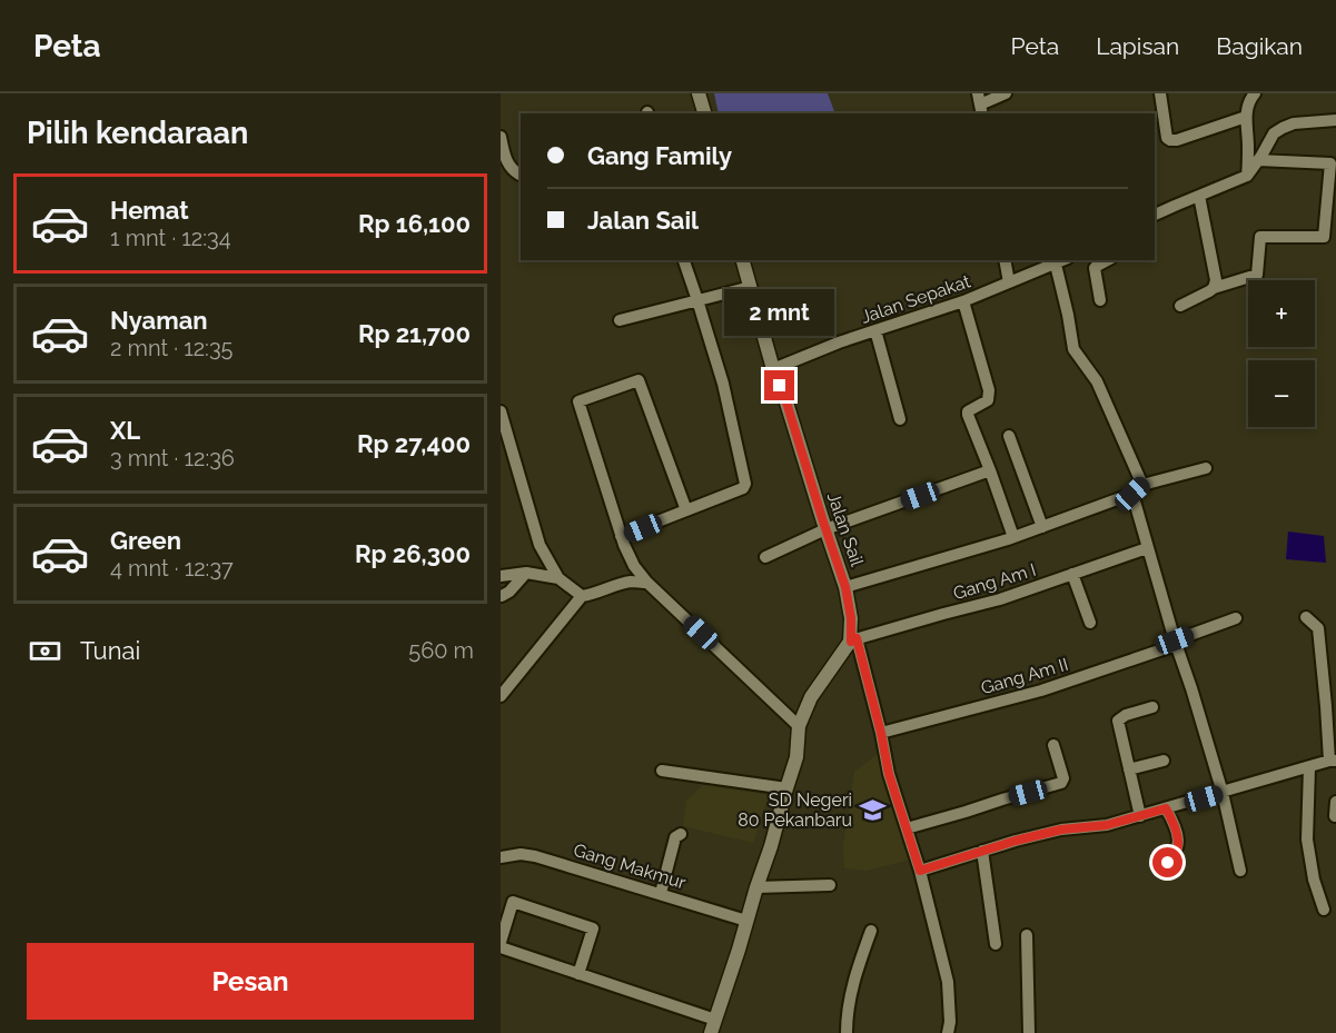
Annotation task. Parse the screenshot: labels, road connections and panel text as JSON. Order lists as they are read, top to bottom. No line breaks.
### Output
{"streets":{"street":["Jalan Sepakat","Jalan Sail","Gang Am I","Gang Am II","Gang Makmur"]},"crossings":[["Jalan Sepakat","Jalan Sail"],["Jalan Sail","Gang Am I"]],"places":{"school or university":["SD Negeri 80 Pekanbaru"]},"page":{"header":"Peta","nav":["Peta","Lapisan","Bagikan"],"heading":"Pilih kendaraan","banner":["Gang Family","Jalan Sail"],"list":[{"name":"Hemat","note":"1 mnt · 12:34","value":"Rp 16,100"},{"name":"Nyaman","note":"2 mnt · 12:35","value":"Rp 21,700"},{"name":"XL","note":"3 mnt · 12:36","value":"Rp 27,400"},{"name":"Green","note":"4 mnt · 12:37","value":"Rp 26,300"}],"map_buttons":["+","−"],"bubble":"2 mnt","pay":["Tunai","560 m"],"buttons":"Pesan"}}
